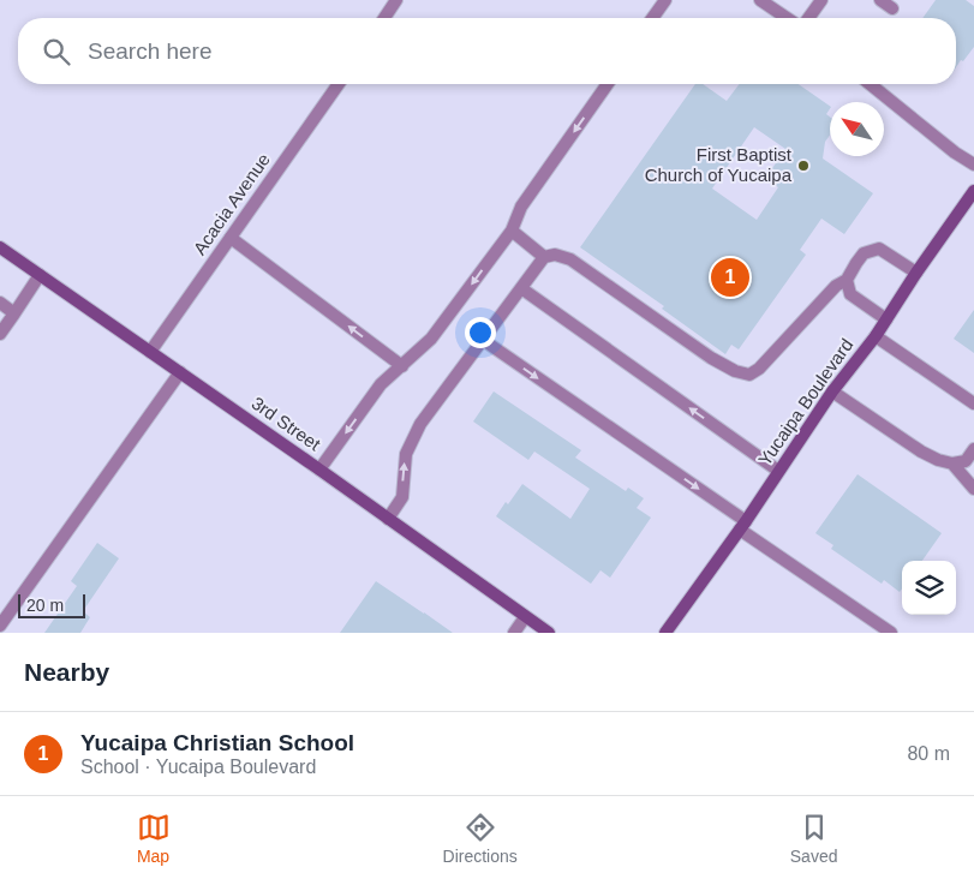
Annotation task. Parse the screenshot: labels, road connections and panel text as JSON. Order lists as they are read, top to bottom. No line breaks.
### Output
{"streets":{"street":["Acacia Avenue","Yucaipa Boulevard","3rd Street"]},"crossings":[["Acacia Avenue","3rd Street"]],"places":["First Baptist Church of Yucaipa"],"scale_bar":"20 m","north":"top left","page":{"search":"Search here","pins":"1","scale":"20 m","heading":"Nearby","list":[{"mark":"1","name":"Yucaipa Christian School","note":"School · Yucaipa Boulevard","value":"80 m"}],"nav":["Map","Directions","Saved"]}}
